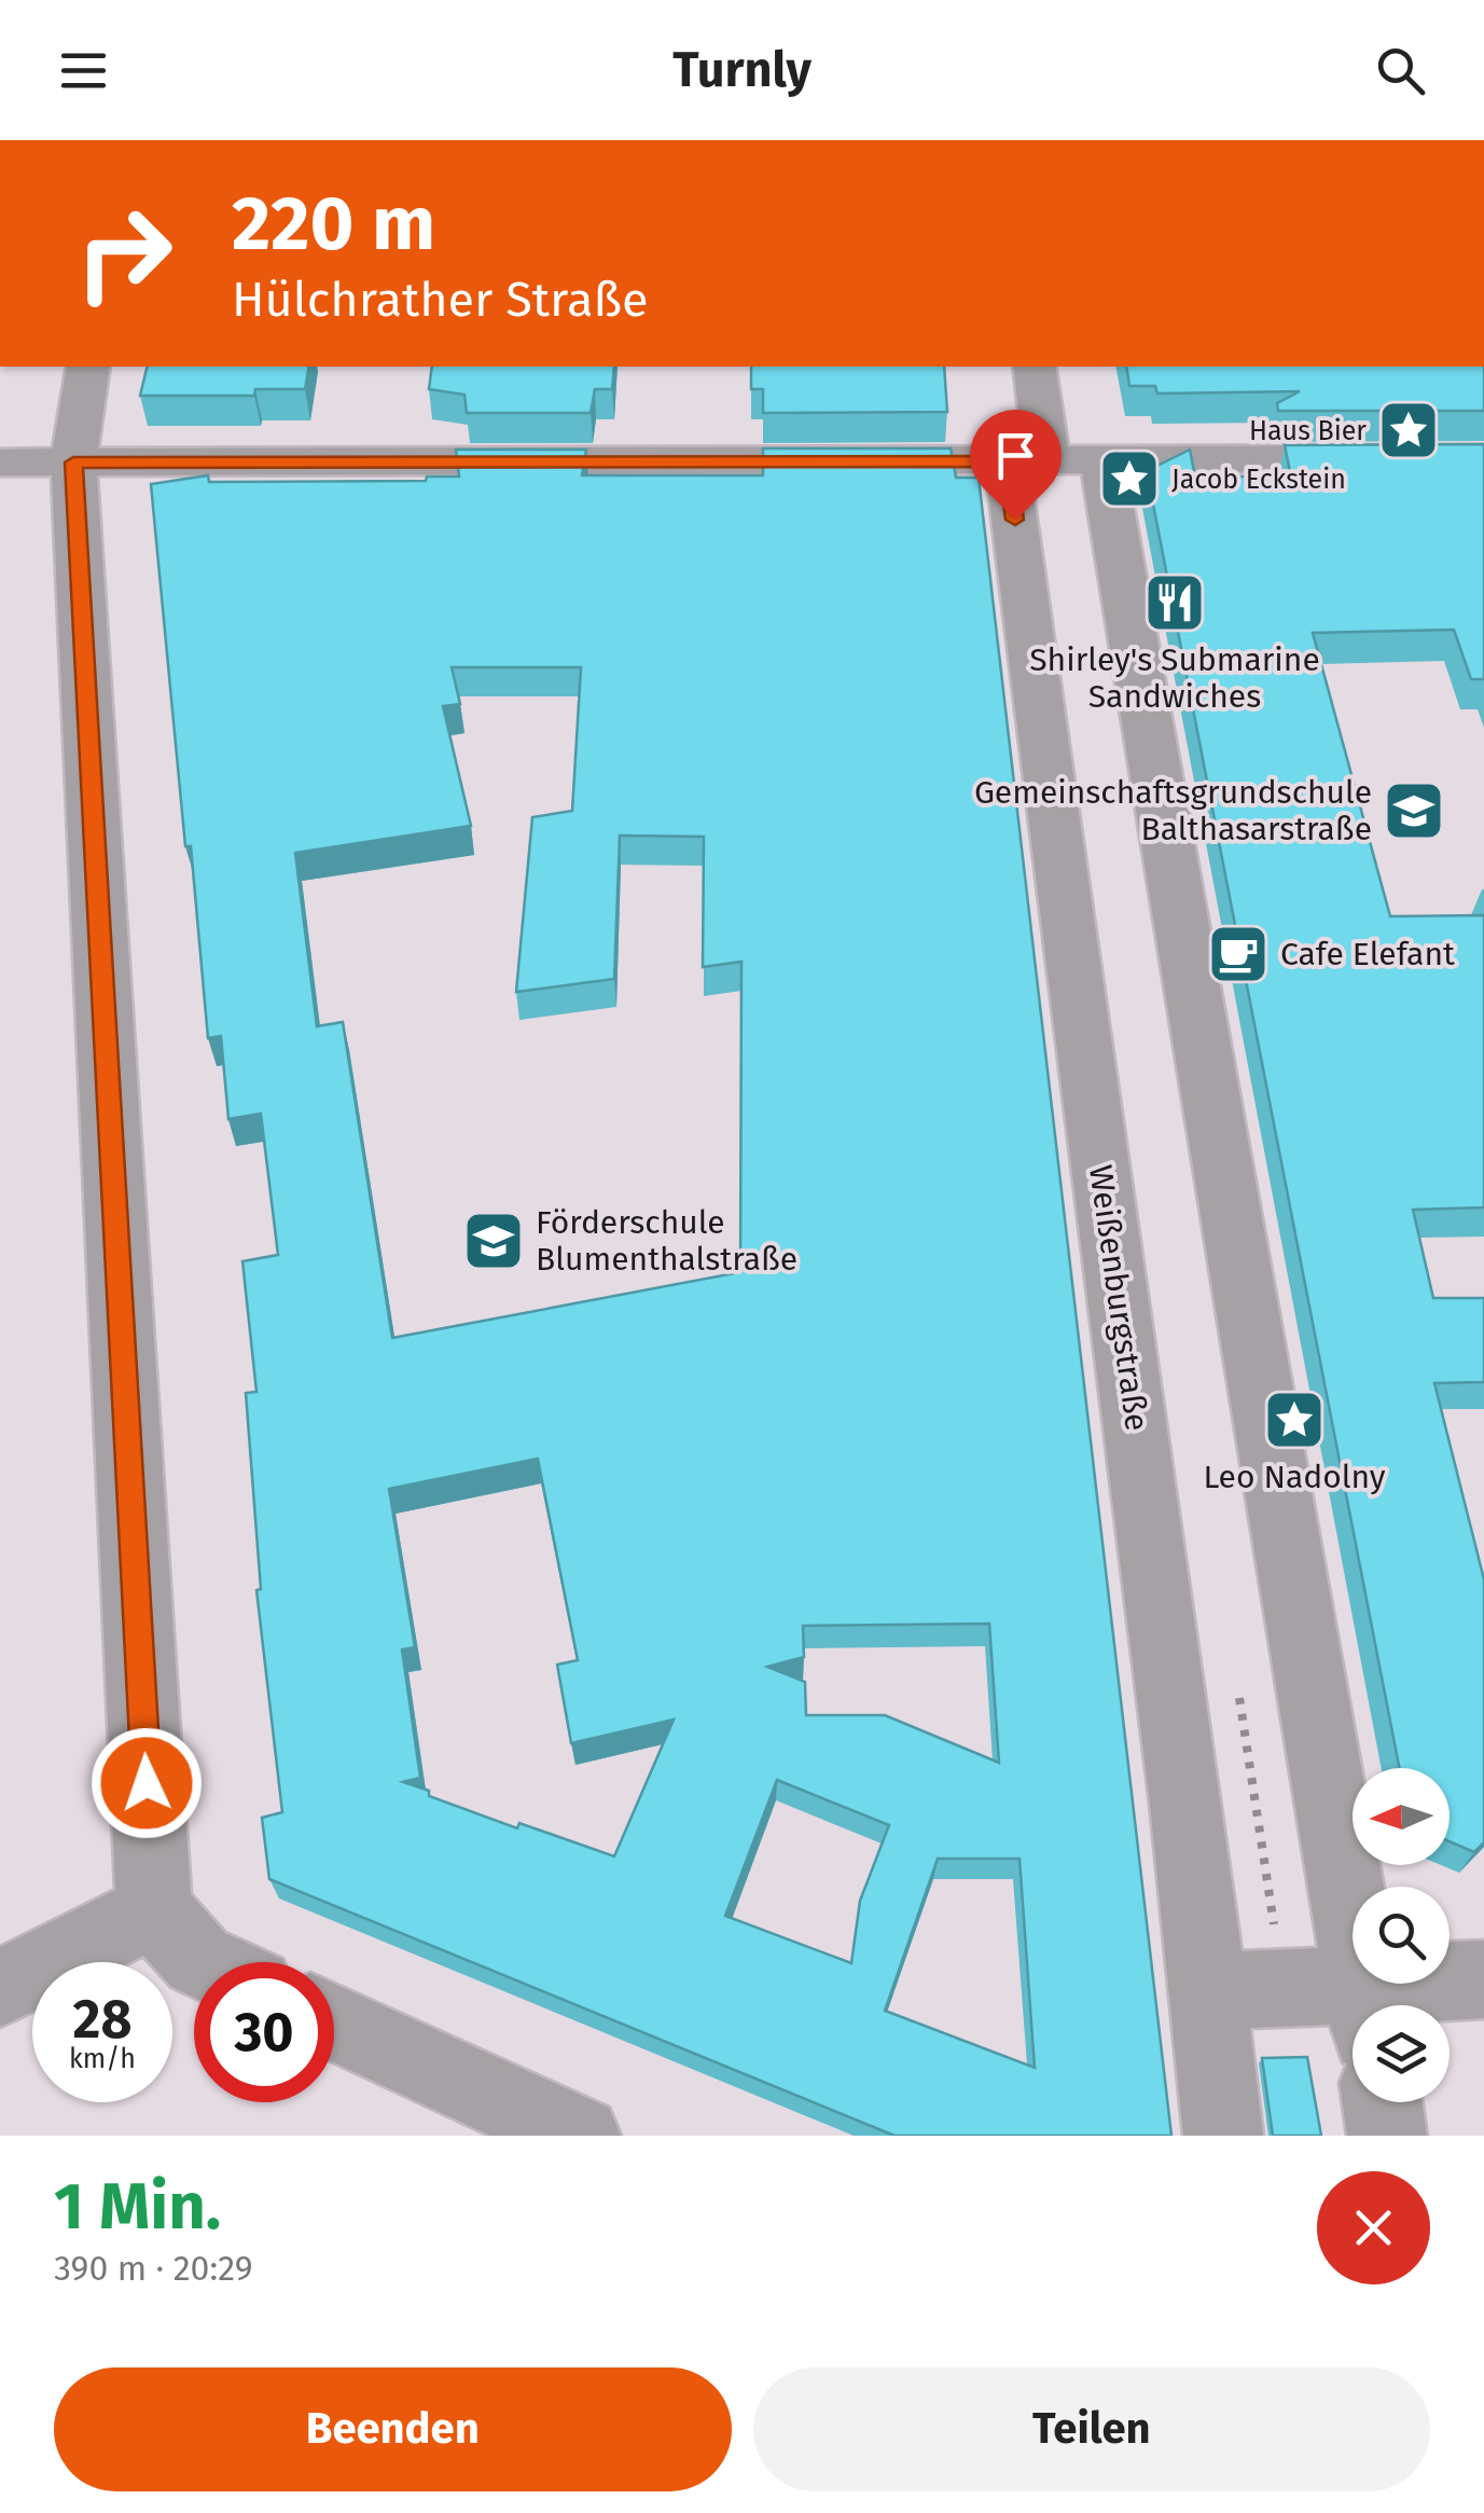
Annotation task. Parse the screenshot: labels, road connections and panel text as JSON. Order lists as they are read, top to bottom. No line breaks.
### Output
{"streets":{"street":["Weißenburgstraße"]},"places":{"place":["Haus Bier","Jacob Eckstein","Leo Nadolny"],"restaurant":["Shirley's Submarine Sandwiches"],"school or university":["Gemeinschaftsgrundschule Balthasarstraße","Förderschule Blumenthalstraße"],"cafe":["Cafe Elefant"]},"north":"left","page":{"header":"Turnly","turn":["220 m","Hülchrather Straße"],"speed":"28 km/h","limit":"30","heading":["1 Min.","390 m · 20:29"],"buttons":["Beenden","Teilen"]}}
